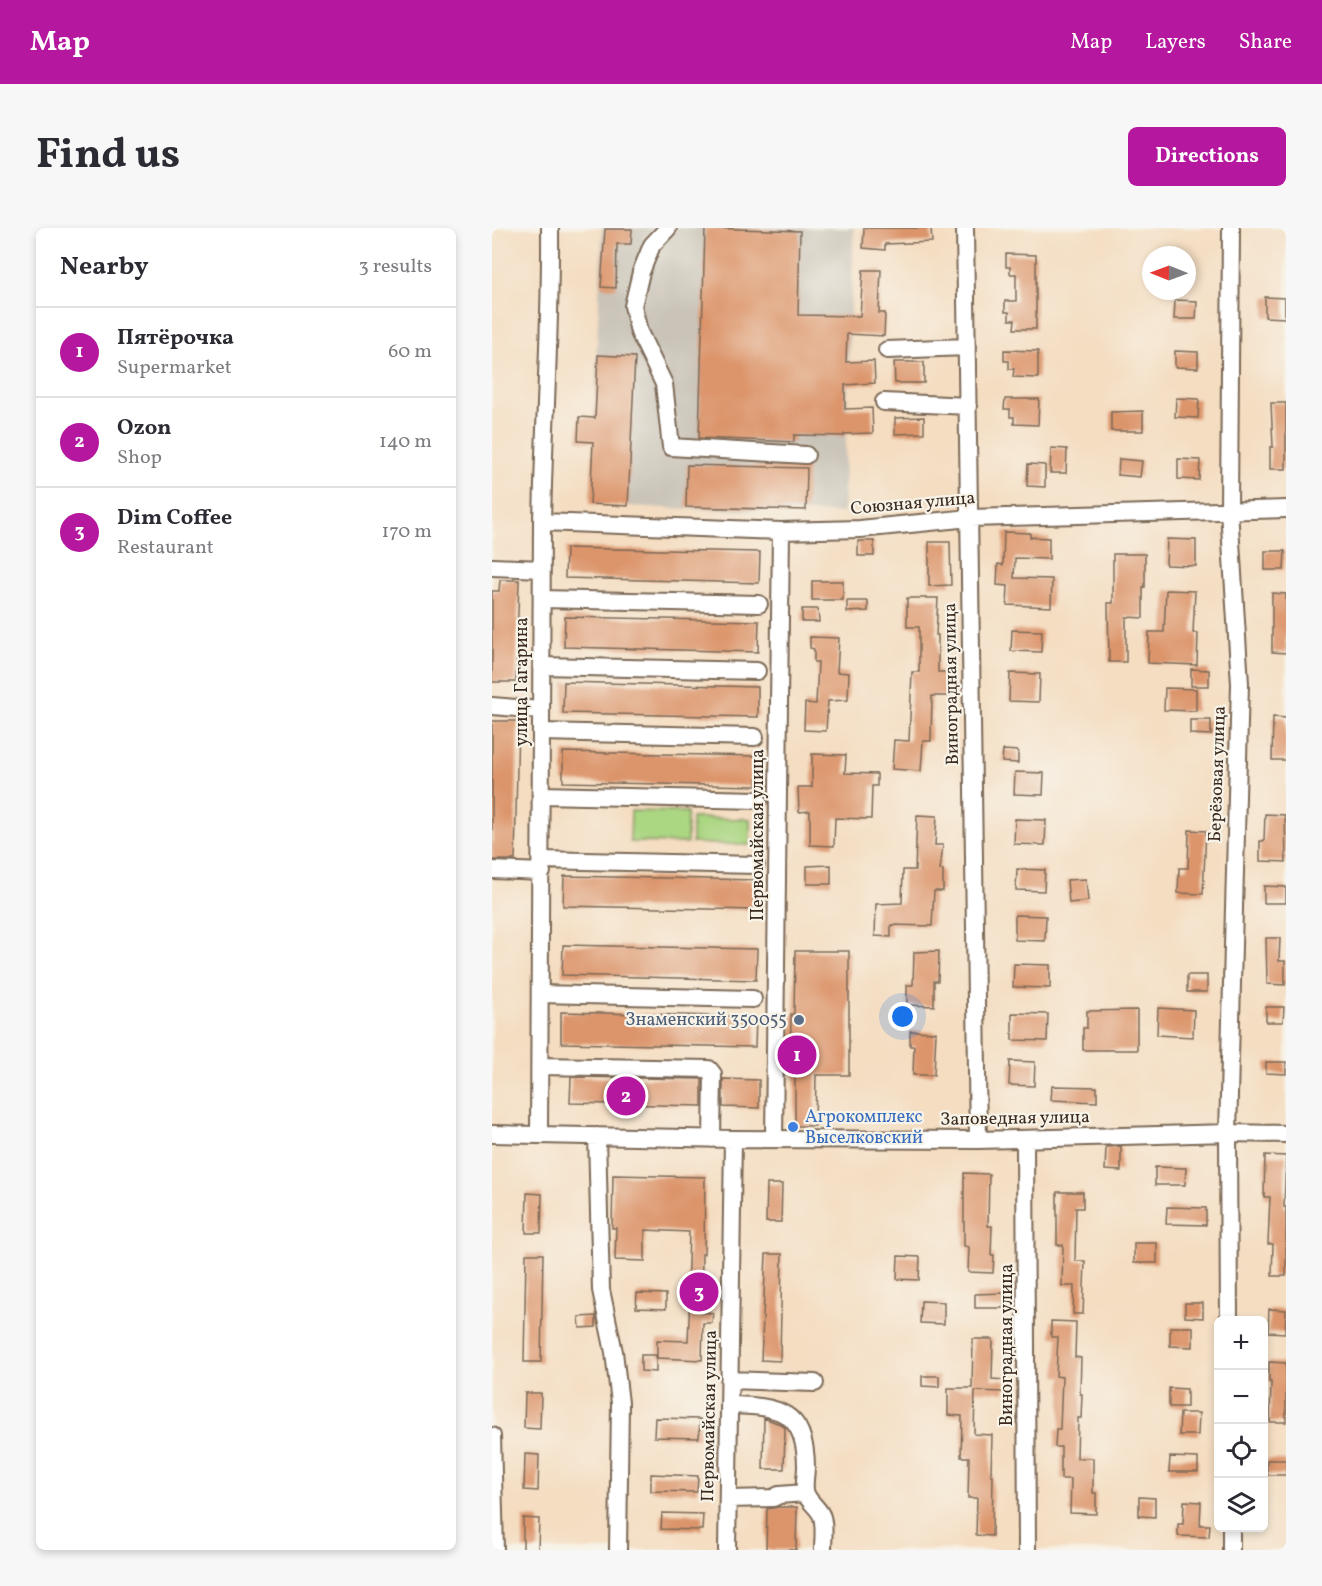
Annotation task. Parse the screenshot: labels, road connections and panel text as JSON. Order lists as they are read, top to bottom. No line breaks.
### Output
{"streets":{"street":["Союзная улица","улица Гагарина","Виноградная улица","Берёзовая улица","Первомайская улица","Заповедная улица"]},"crossings":[["Союзная улица","улица Гагарина"],["Союзная улица","Виноградная улица"],["Союзная улица","Берёзовая улица"],["Союзная улица","Первомайская улица"],["улица Гагарина","Заповедная улица"],["Виноградная улица","Заповедная улица"],["Берёзовая улица","Заповедная улица"],["Первомайская улица","Заповедная улица"]],"places":["Знаменский 350055","Агрокомплекс Выселковский"],"north":"left","page":{"header":"Map","nav":["Map","Layers","Share"],"title":"Find us","buttons":"Directions","heading":["Nearby","3 results"],"list":[{"mark":"1","name":"Пятёрочка","note":"Supermarket","value":"60 m"},{"mark":"2","name":"Ozon","note":"Shop","value":"140 m"},{"mark":"3","name":"Dim Coffee","note":"Restaurant","value":"170 m"}],"pins":["1","2","3"],"map_buttons":["+","−"]}}
